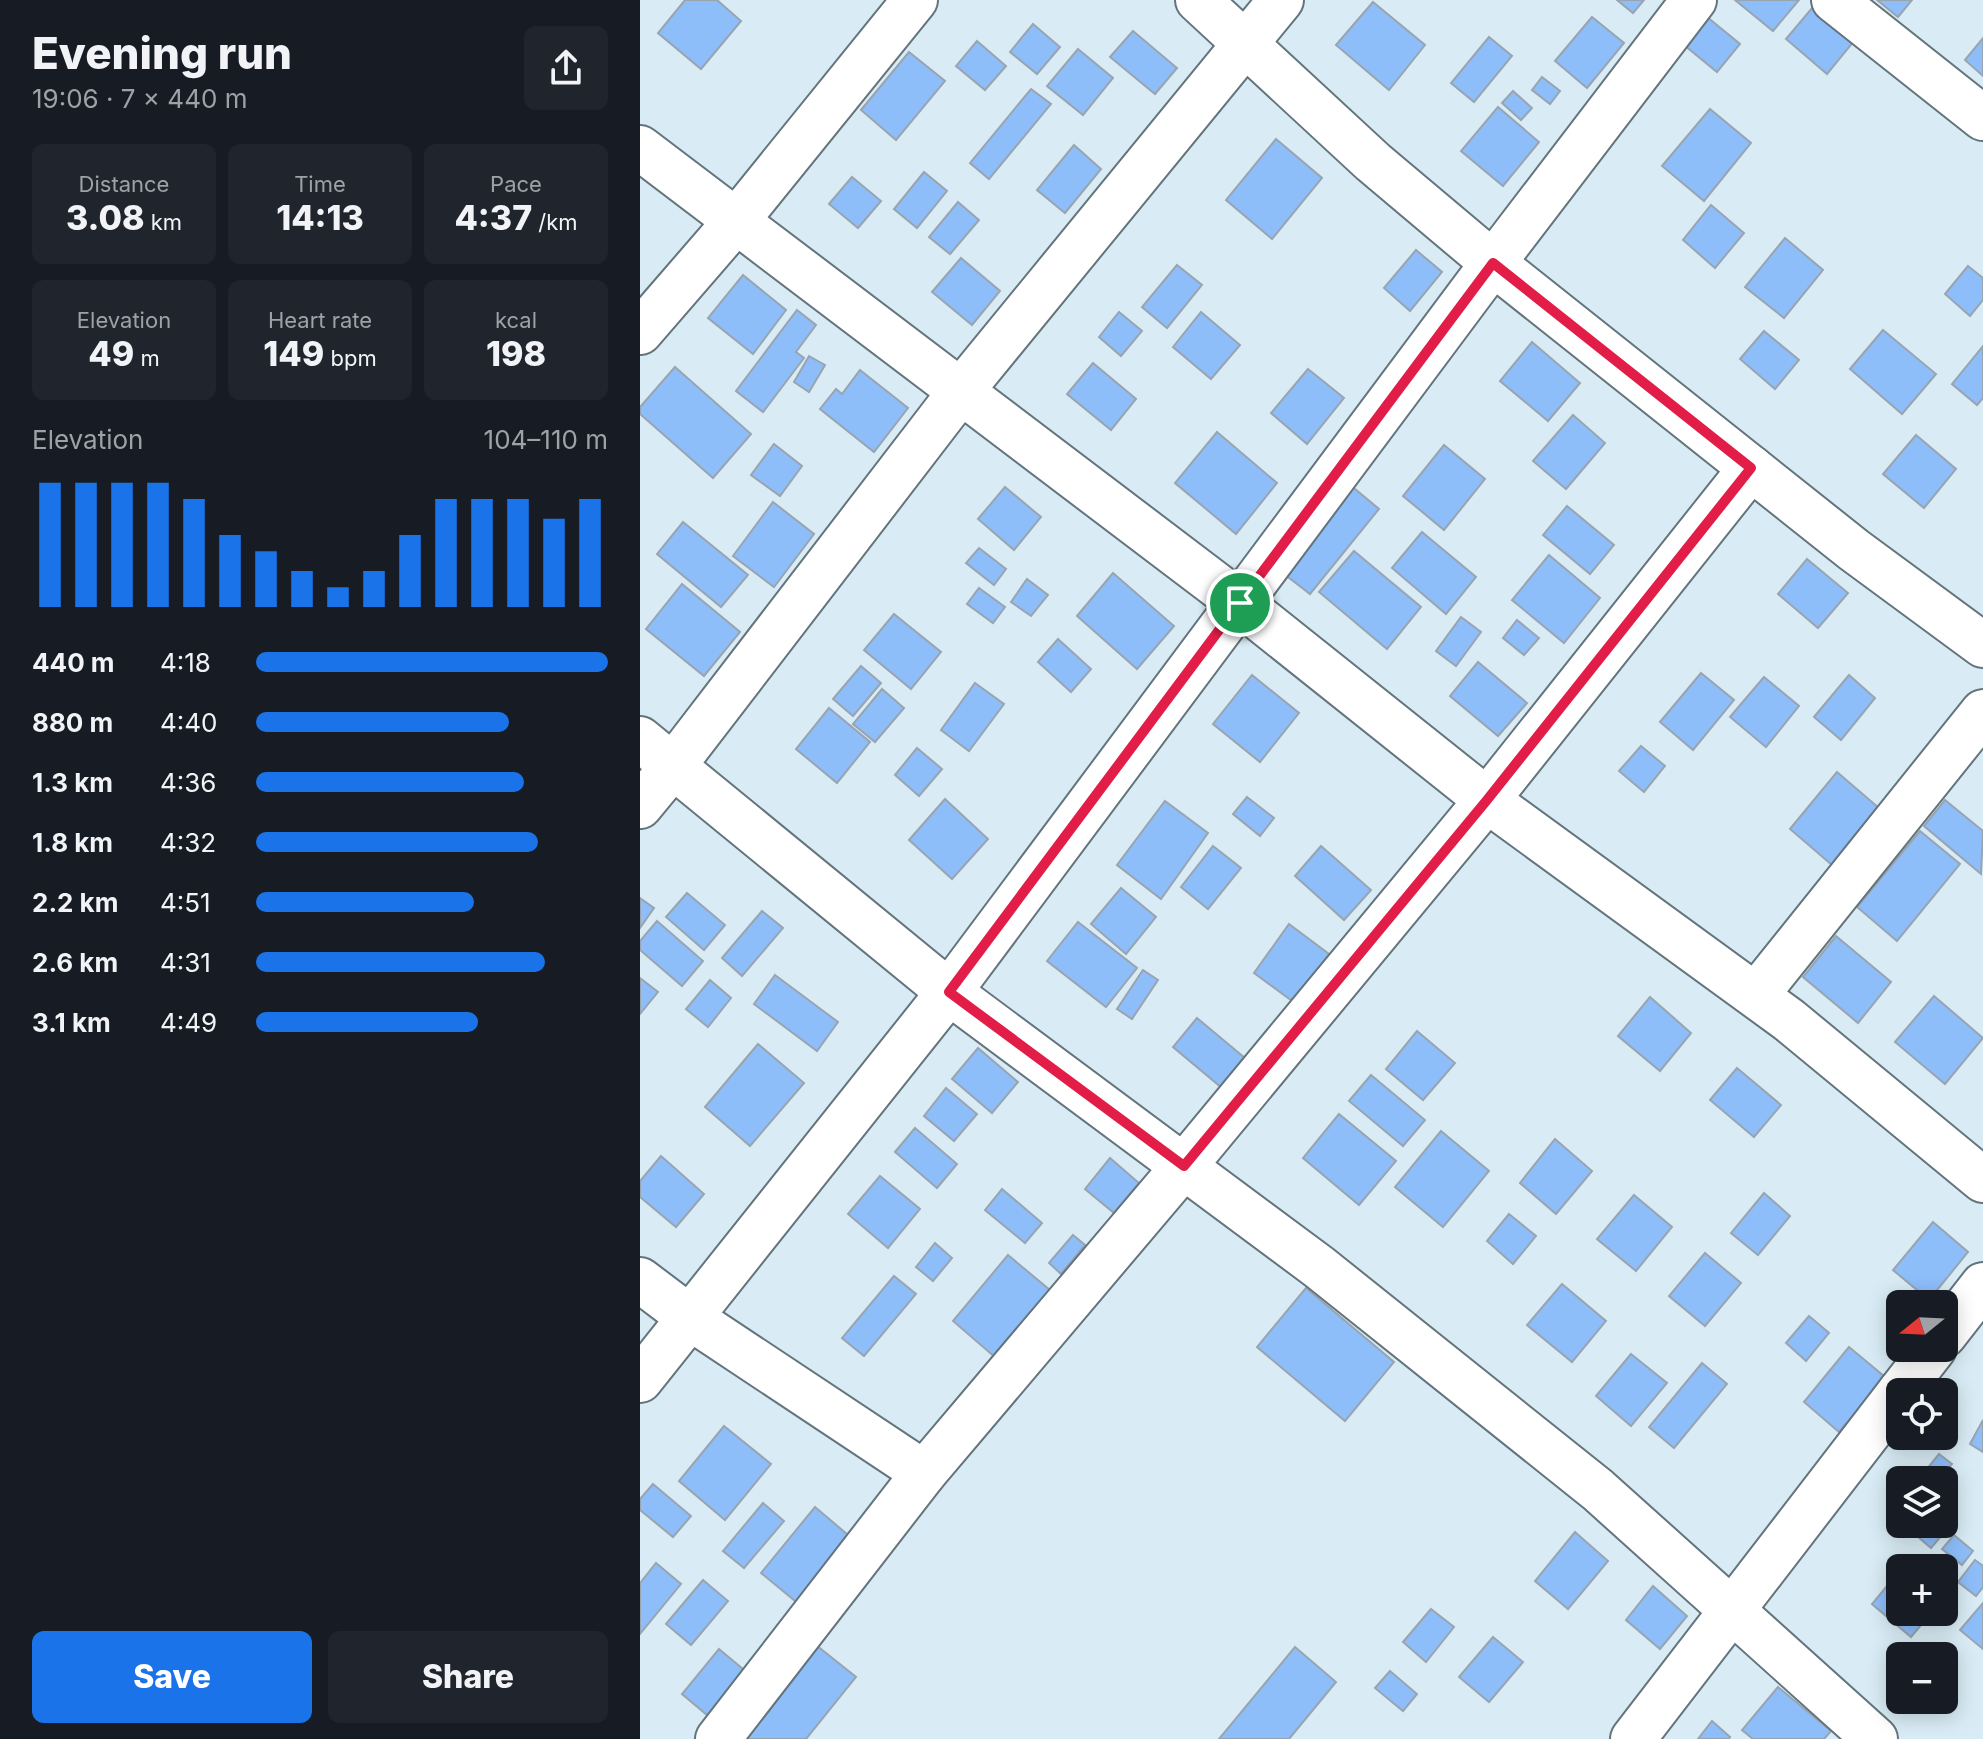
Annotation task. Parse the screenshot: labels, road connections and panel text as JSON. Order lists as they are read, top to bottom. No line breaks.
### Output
{"north":"left","page":{"heading":["Evening run","19:06 · 7 × 440 m"],"stats":[["Distance","3.08 km"],["Time","14:13"],["Pace","4:37 /km"],["Elevation","49 m"],["Heart rate","149 bpm"],["kcal","198"]],"chart":["Elevation","104–110 m"],"list":[{"name":"440 m","note":"4:18"},{"name":"880 m","note":"4:40"},{"name":"1.3 km","note":"4:36"},{"name":"1.8 km","note":"4:32"},{"name":"2.2 km","note":"4:51"},{"name":"2.6 km","note":"4:31"},{"name":"3.1 km","note":"4:49"}],"map_buttons":["+","−"],"buttons":["Save","Share"]}}
